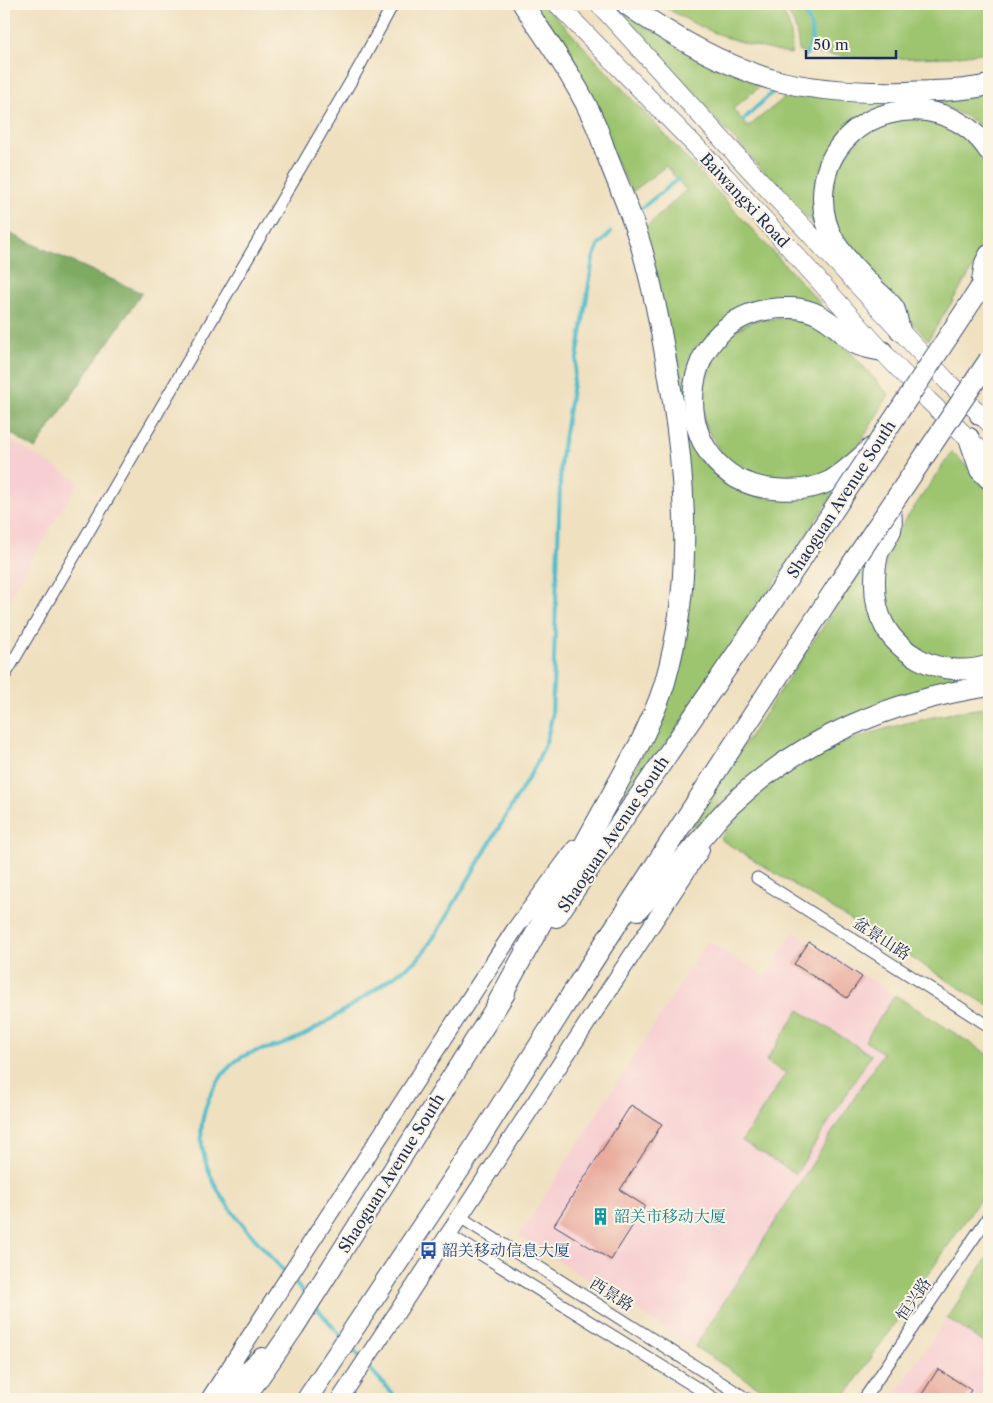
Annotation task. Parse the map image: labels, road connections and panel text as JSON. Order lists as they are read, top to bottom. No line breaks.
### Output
{"streets":{"highway":["Shaoguan Avenue South"],"main road":["Baiwangxi Road"],"street":["盆景山路","西景路","恒兴路"]},"places":{"building":["韶关市移动大厦"],"bus stop":["韶关移动信息大厦"]},"scale_bar":"50 m"}
